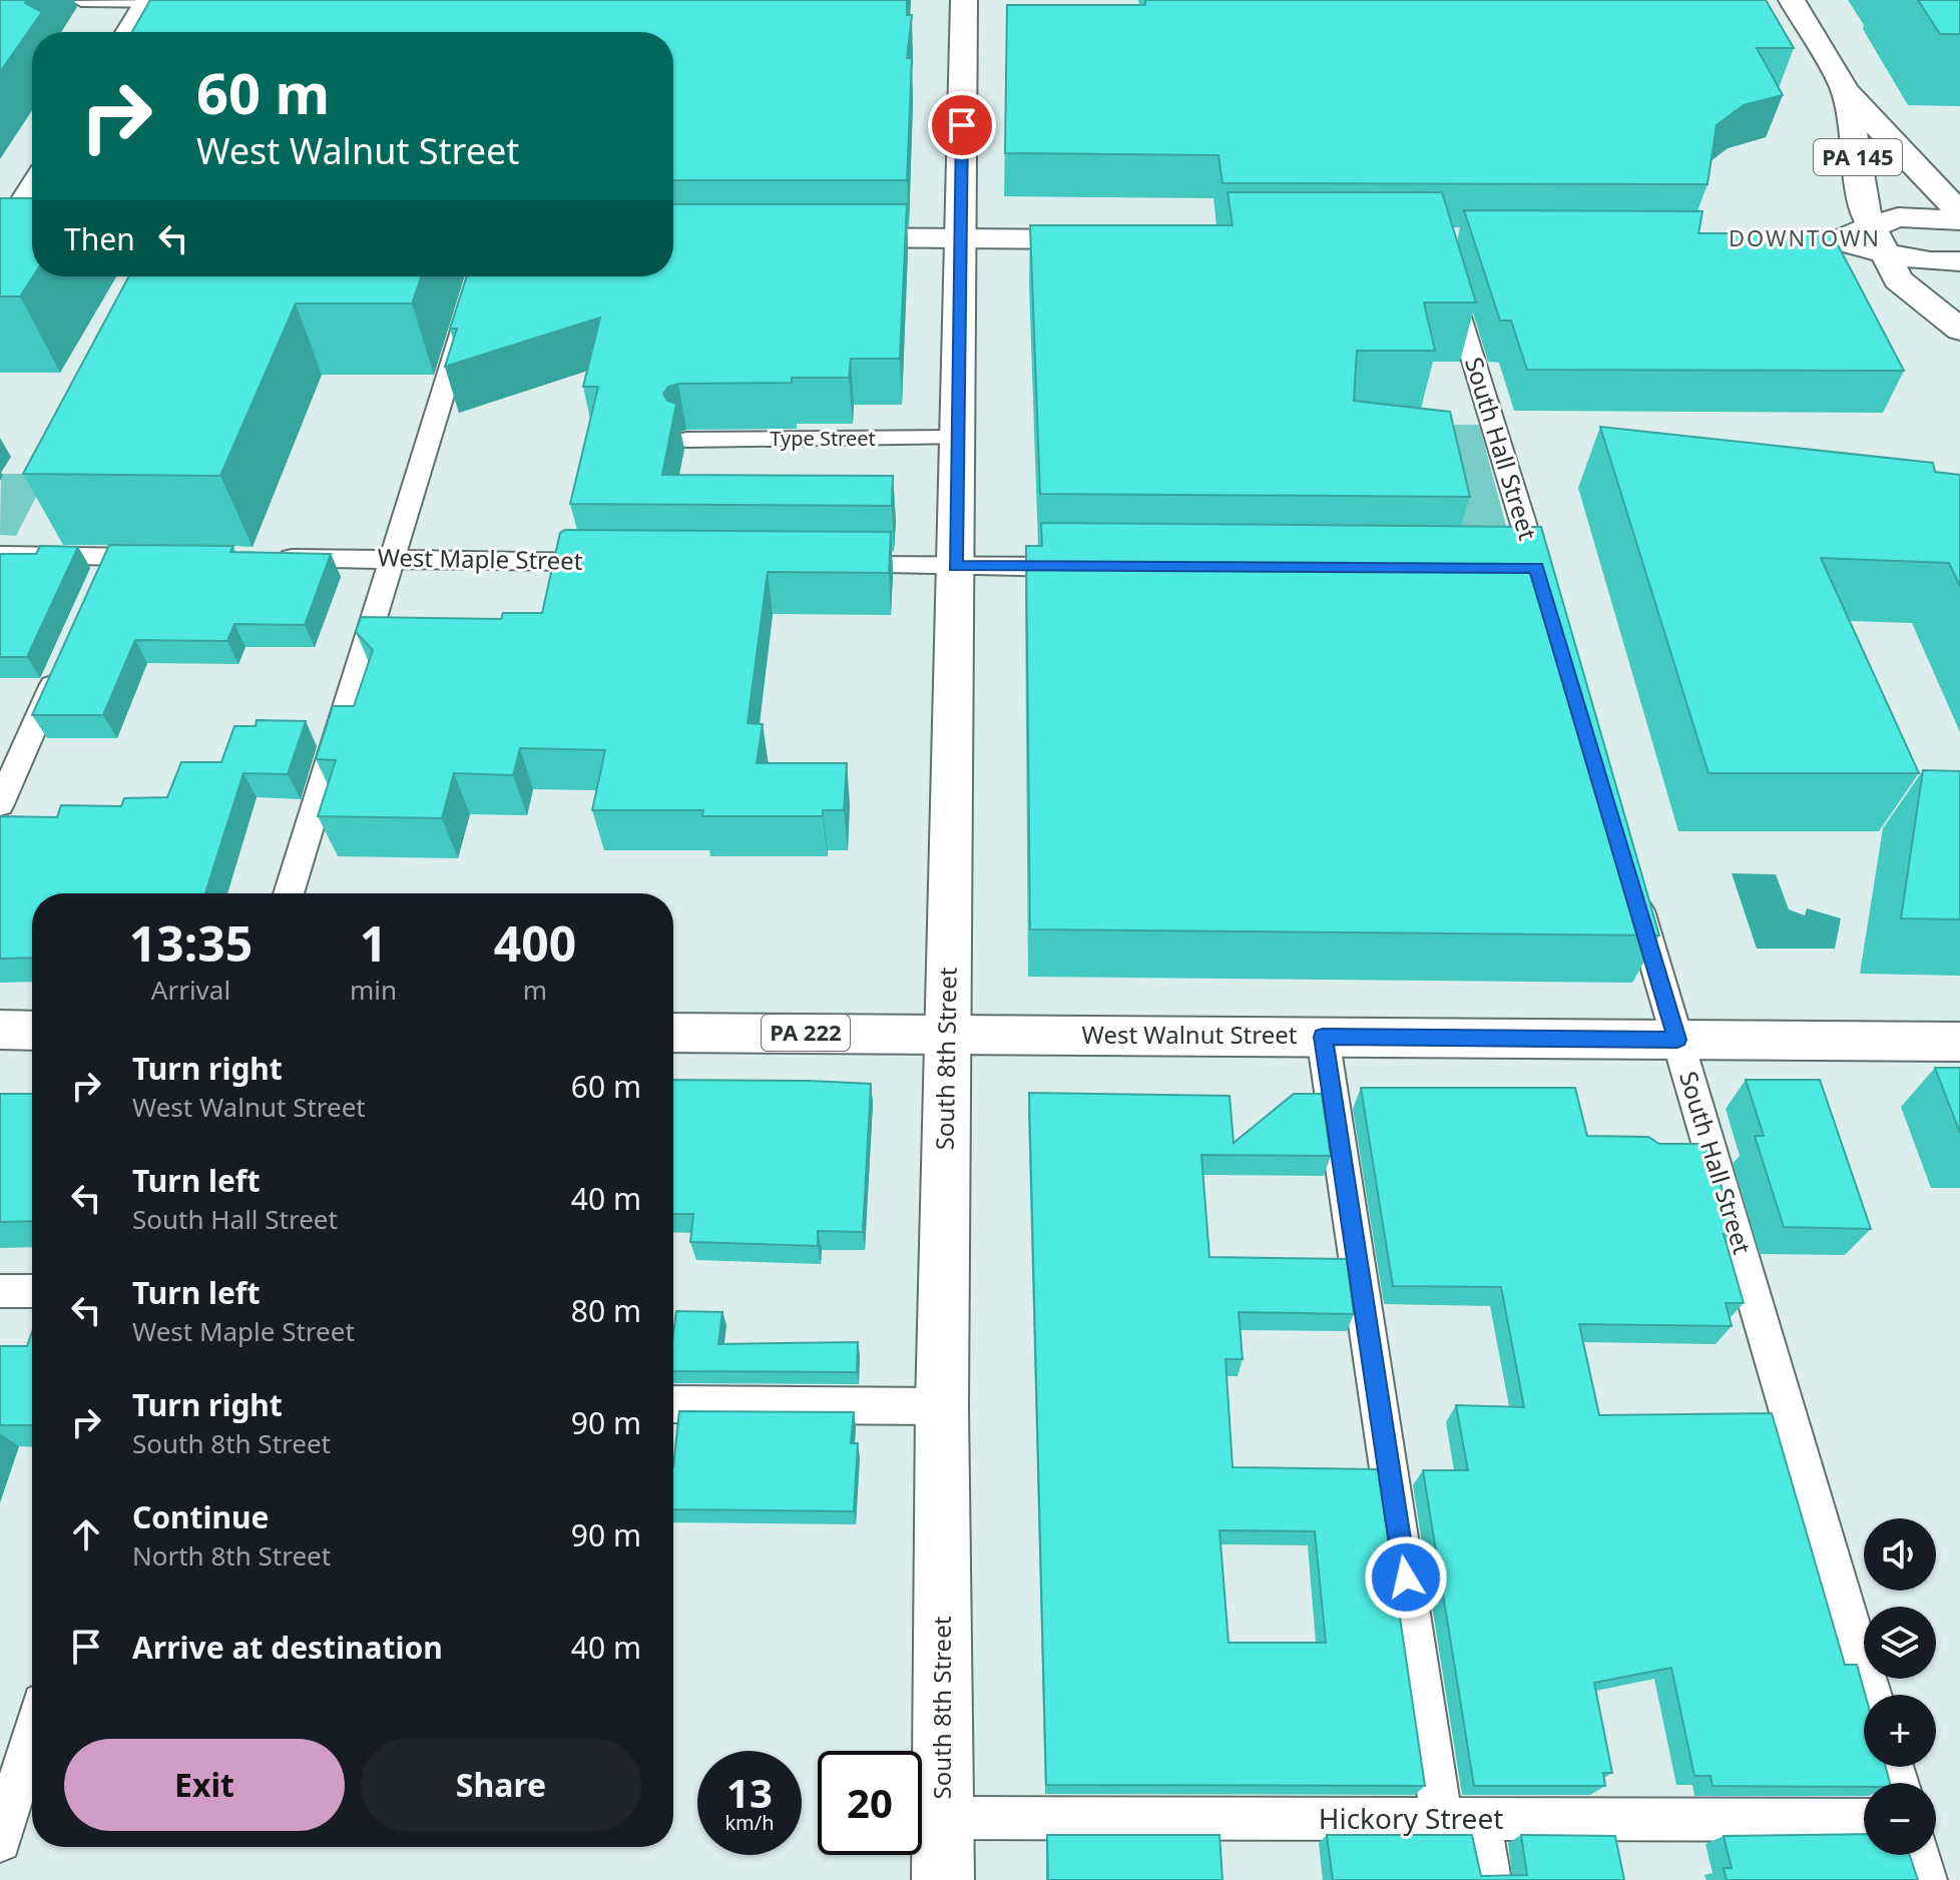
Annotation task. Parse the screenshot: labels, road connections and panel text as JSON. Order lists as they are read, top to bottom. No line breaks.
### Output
{"streets":{"main road":["PA 145","PA 222","West Walnut Street","South 8th Street"],"lane":["Type Street","South Hall Street","West Maple Street","Hickory Street"]},"crossings":[["Type Street","South 8th Street"],["South Hall Street","West Walnut Street"],["PA 222","West Walnut Street"],["PA 222","South 8th Street"],["West Walnut Street","South 8th Street"],["South 8th Street","Hickory Street"]],"districts":["DOWNTOWN"],"page":{"turn":["60 m","West Walnut Street"],"then":"Then","eta":["13:35","Arrival","1","min","400","m"],"list":[{"name":"Turn right","note":"West Walnut Street","value":"60 m"},{"name":"Turn left","note":"South Hall Street","value":"40 m"},{"name":"Turn left","note":"West Maple Street","value":"80 m"},{"name":"Turn right","note":"South 8th Street","value":"90 m"},{"name":"Continue","note":"North 8th Street","value":"90 m"},{"name":"Arrive at destination","value":"40 m"}],"map_buttons":["+","−"],"buttons":["Exit","Share"],"speed":"13 km/h","limit":"20"}}
